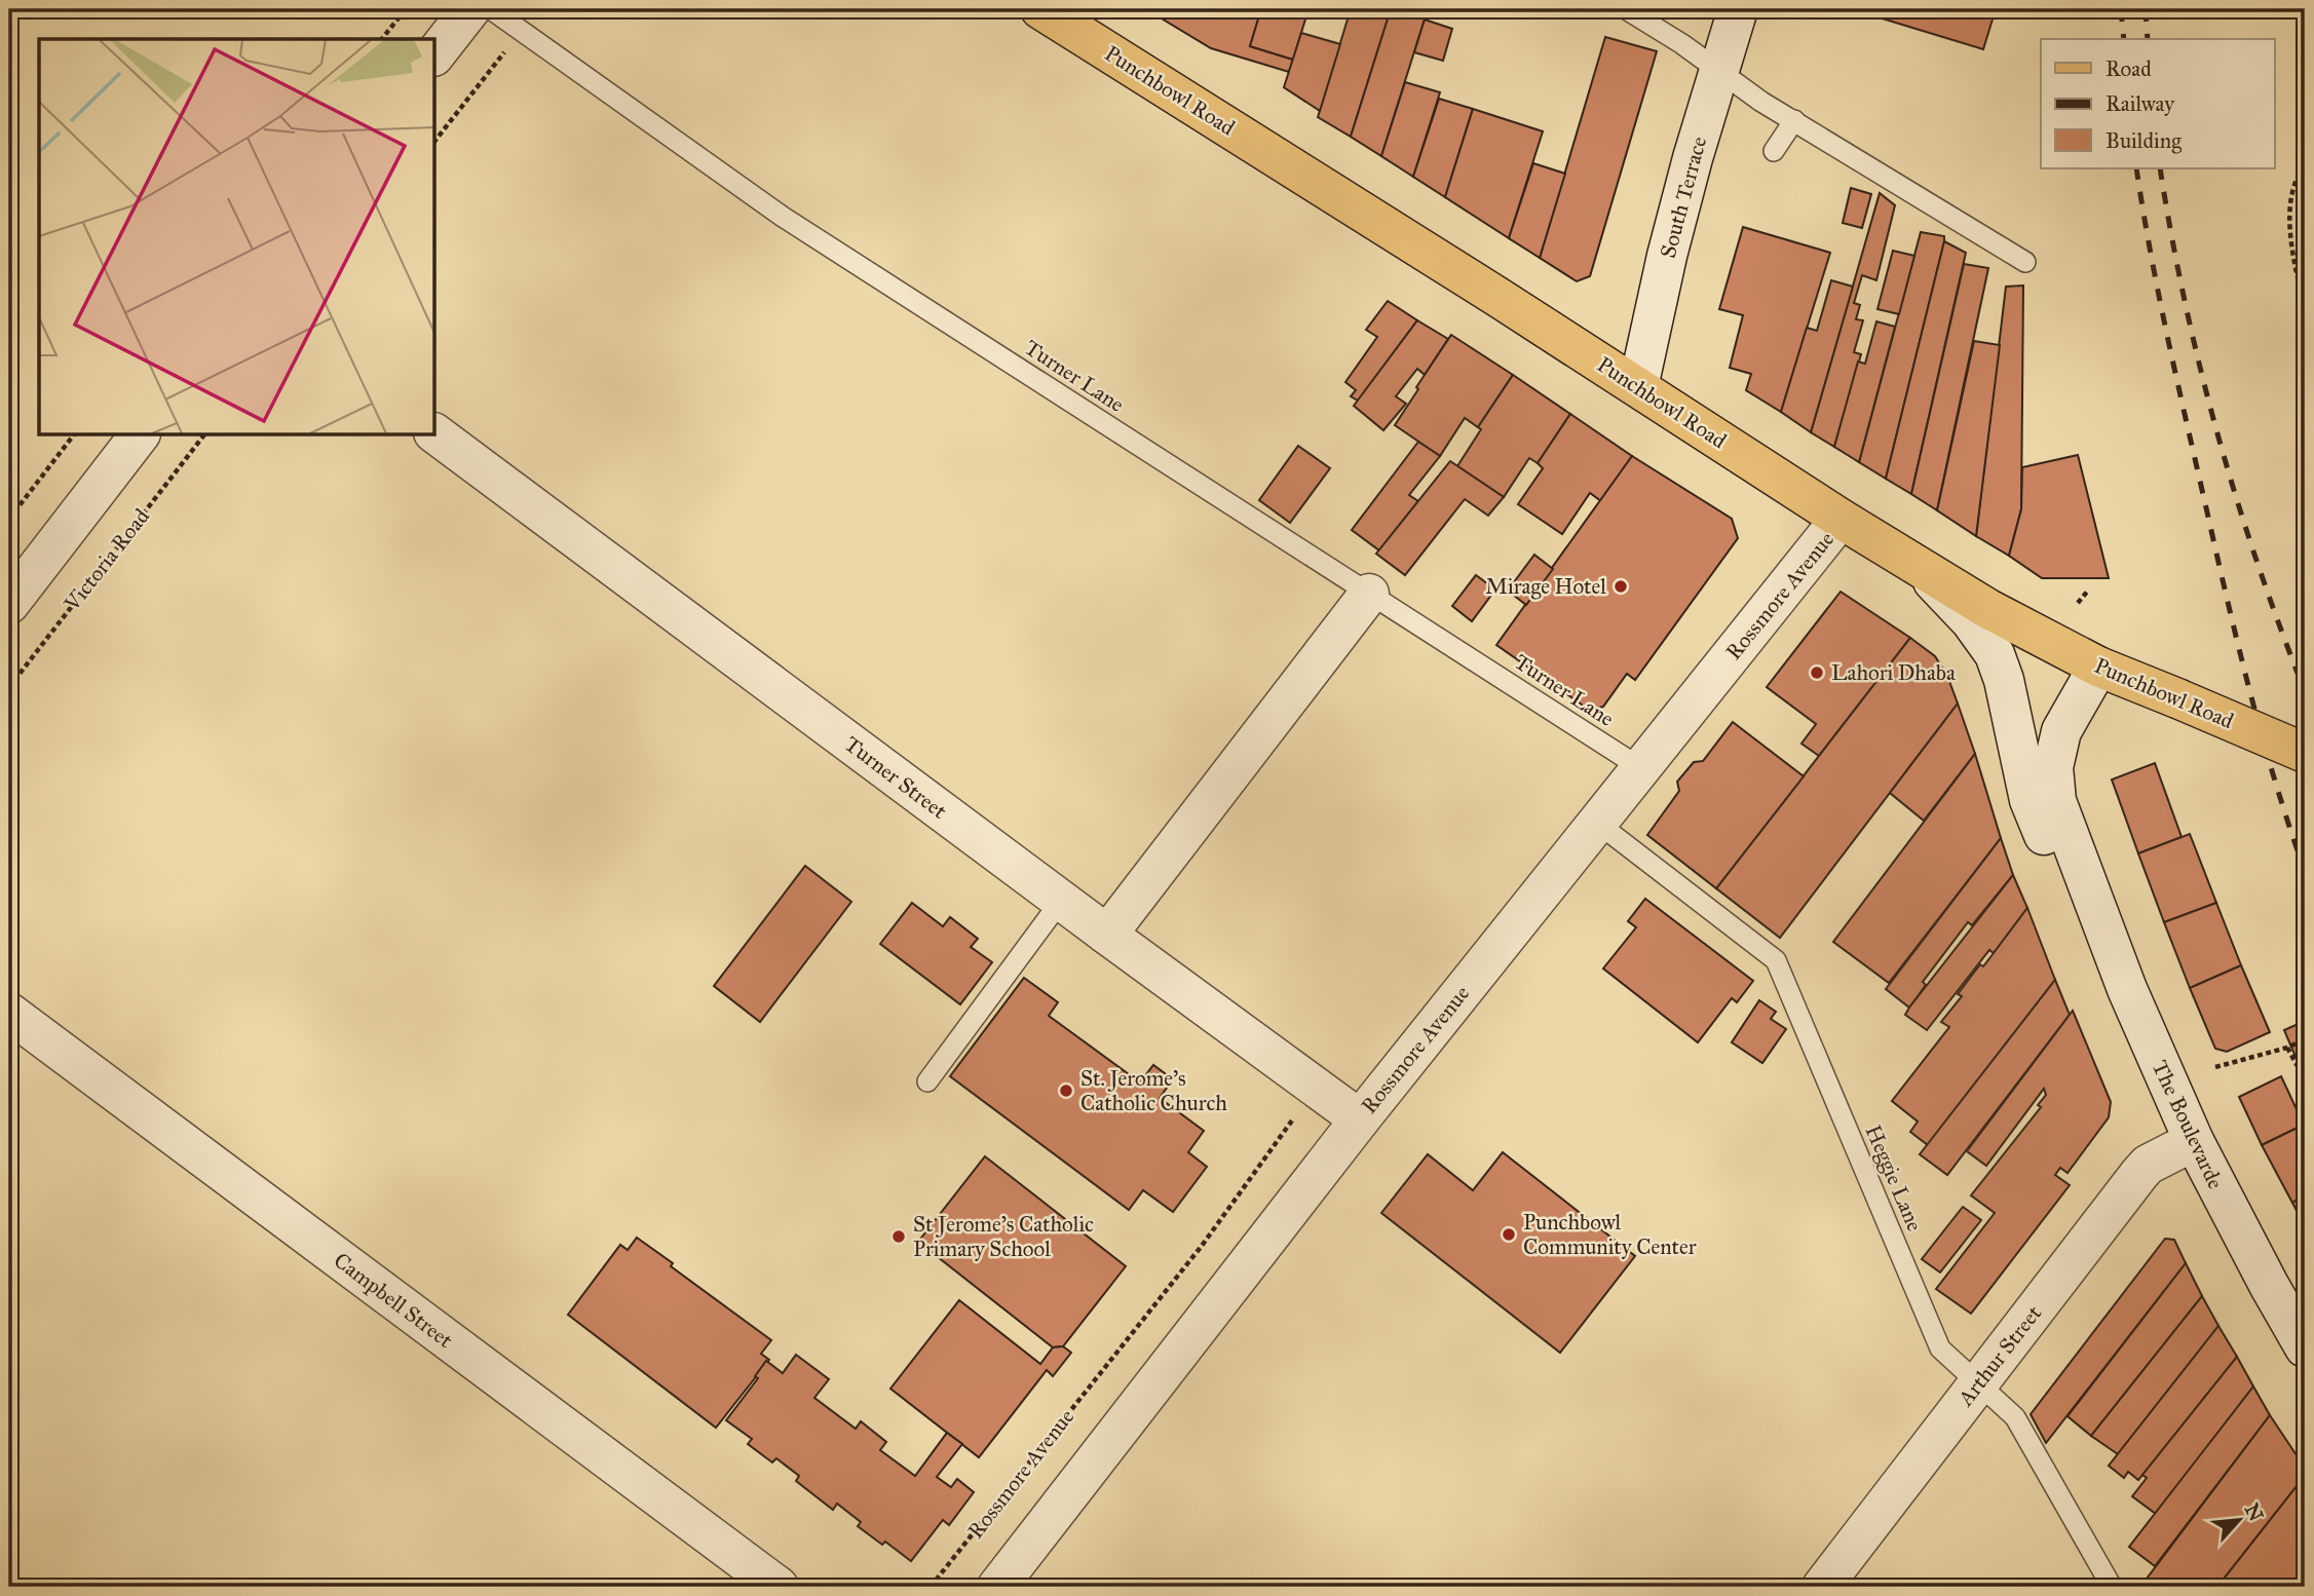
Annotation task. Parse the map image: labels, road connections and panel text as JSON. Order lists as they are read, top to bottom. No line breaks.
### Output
{"streets":{"main road":["Punchbowl Road"],"street":["South Terrace","Rossmore Avenue","Turner Street","The Boulevarde","Campbell Street","Arthur Street"],"lane":["Turner Lane","Heggie Lane"],"path":["Victoria Road"]},"crossings":[["Punchbowl Road","South Terrace"],["Punchbowl Road","Rossmore Avenue"],["Punchbowl Road","The Boulevarde"],["Turner Lane","Rossmore Avenue"],["Rossmore Avenue","Turner Street"],["Rossmore Avenue","Heggie Lane"],["The Boulevarde","Arthur Street"],["Heggie Lane","Arthur Street"]],"places":["Mirage Hotel","Lahori Dhaba","St. Jerome's Catholic Church","Punchbowl Community Center","St Jerome's Catholic Primary School"],"legend":["Road","Railway","Building"],"north":"top right"}
